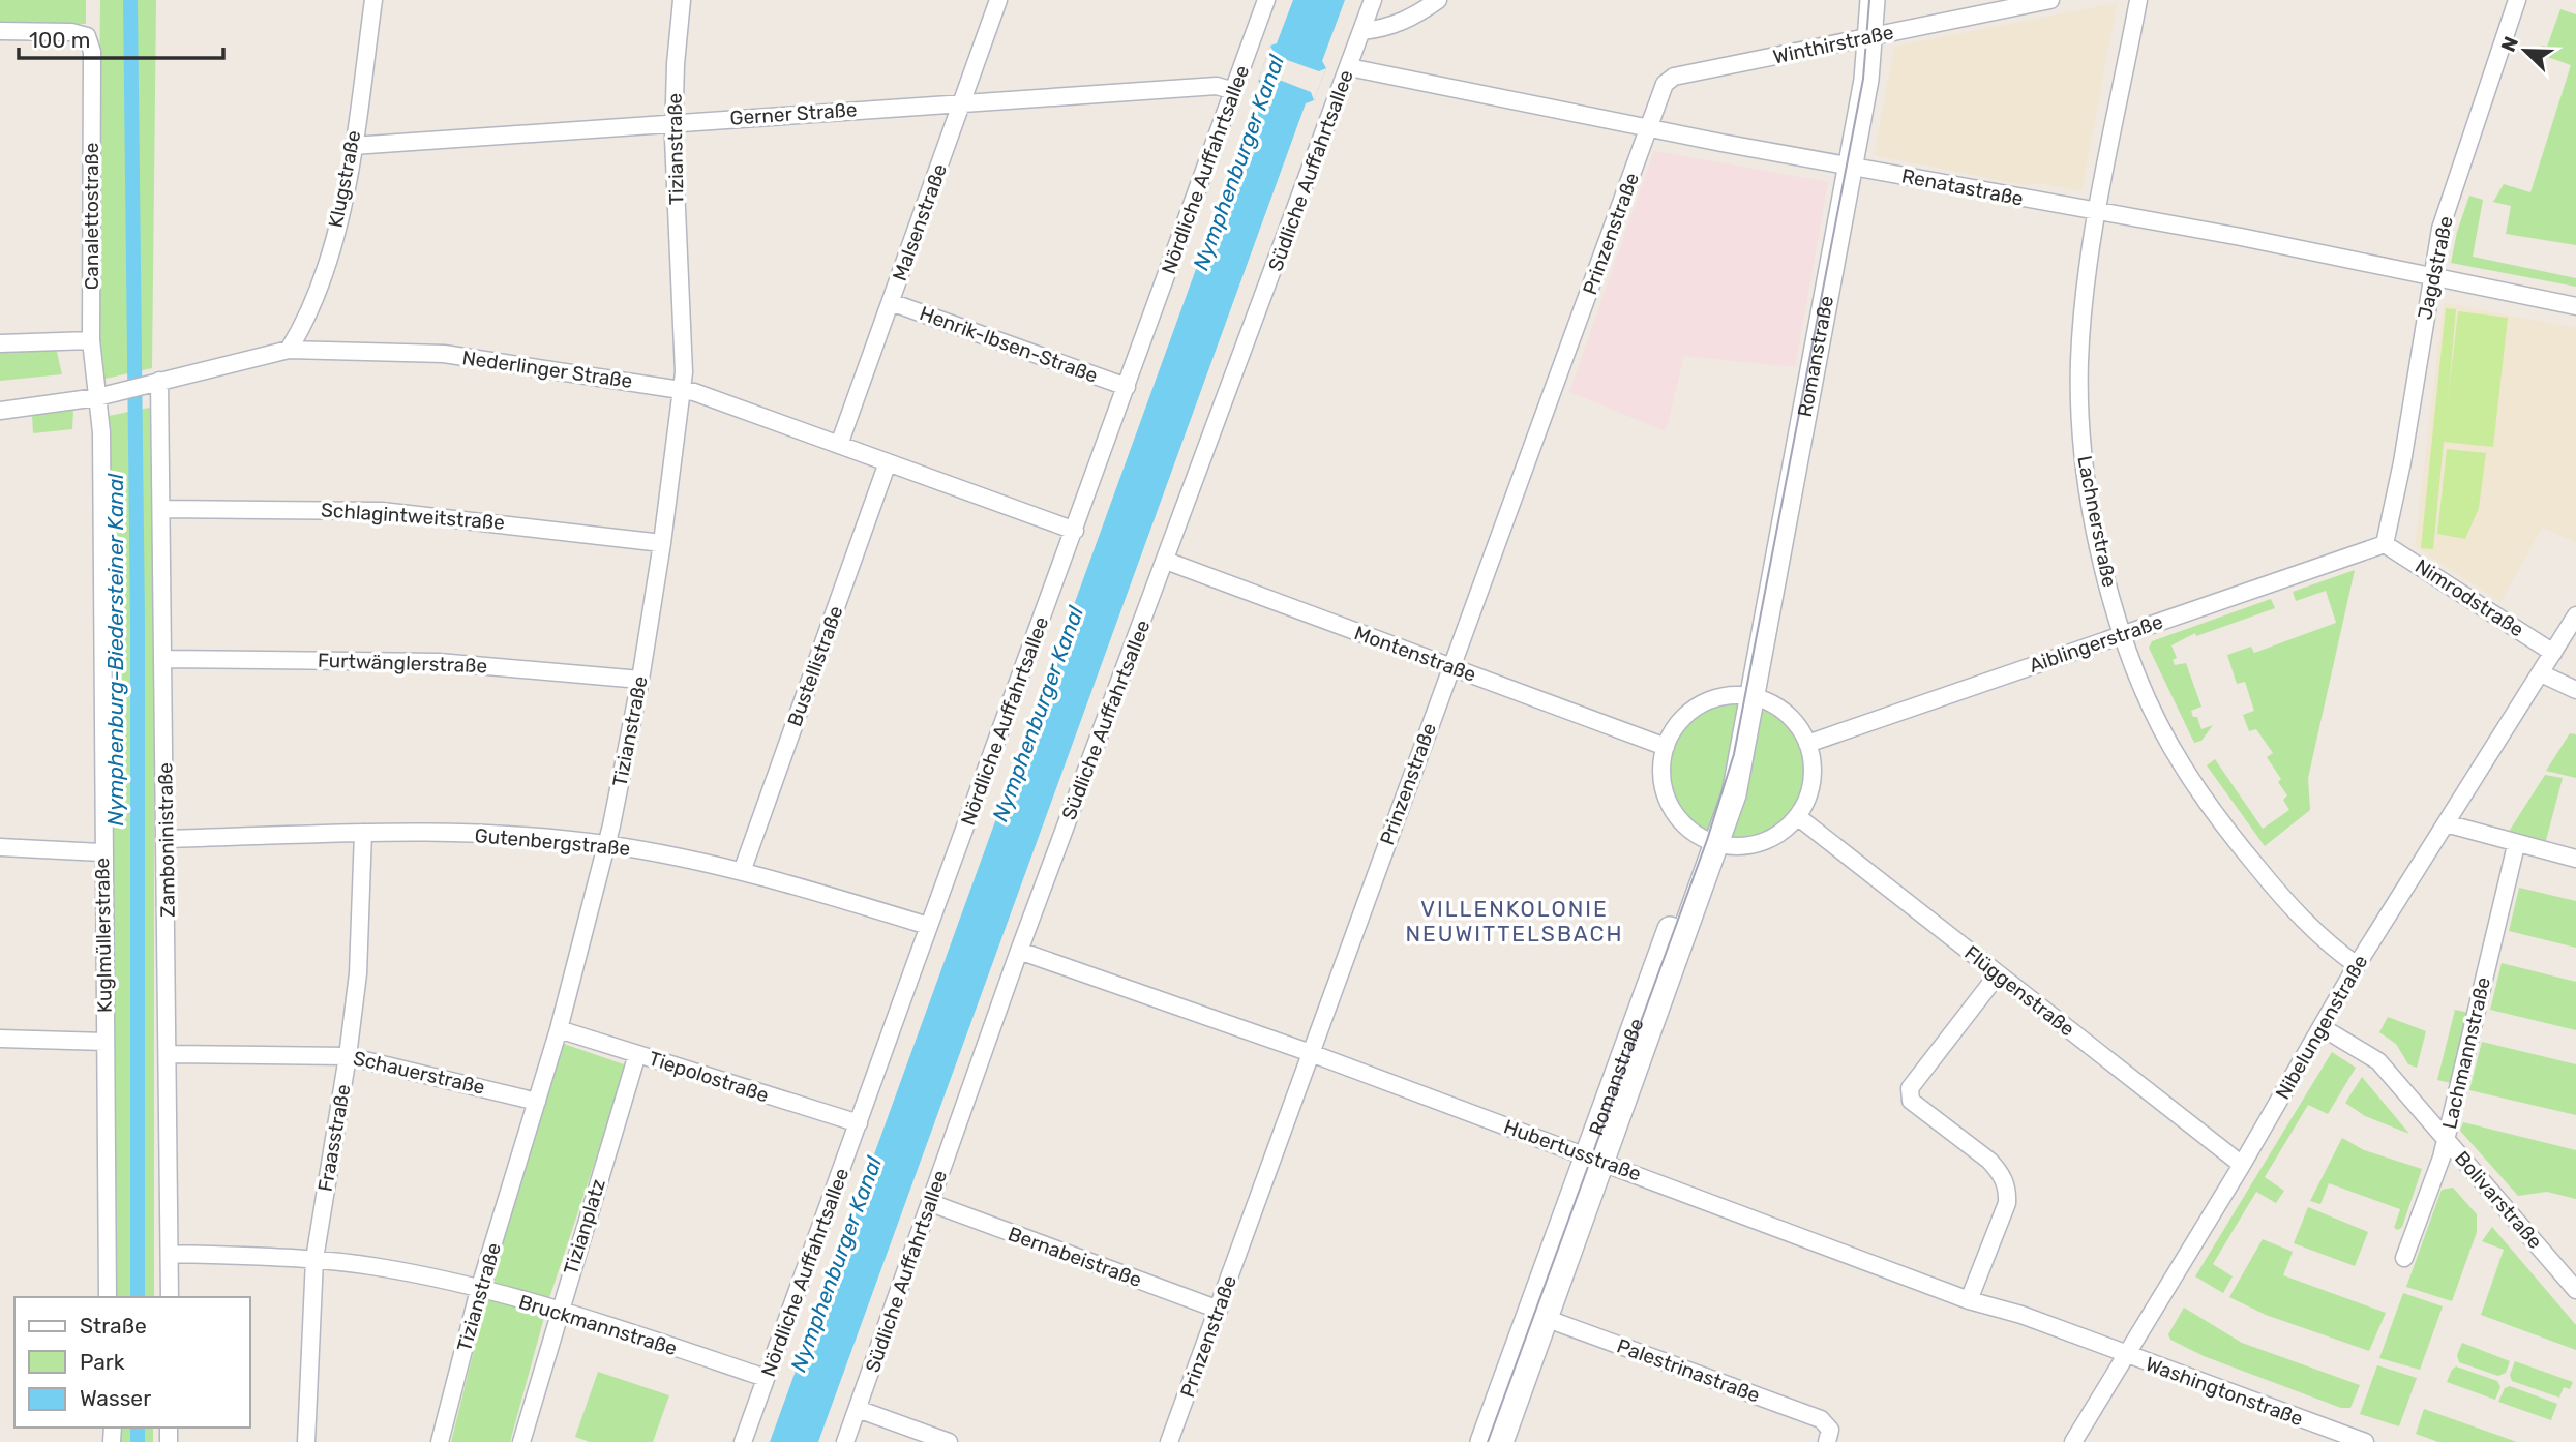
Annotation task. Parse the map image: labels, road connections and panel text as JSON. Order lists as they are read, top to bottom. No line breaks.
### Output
{"streets":{"main road":["Romanstraße"],"street":["Winthirstraße","Gerner Straße","Tizianstraße","Nördliche Auffahrtsallee","Südliche Auffahrtsallee","Klugstraße","Renatastraße","Canalettostraße","Malsenstraße","Prinzenstraße","Jagdstraße","Henrik-Ibsen-Straße","Nederlinger Straße","Schlagintweitstraße","Lachnerstraße","Nimrodstraße","Aiblingerstraße","Montenstraße","Furtwänglerstraße","Bustellistraße","Zamboninistraße","Gutenbergstraße","Kuglmüllerstraße","Flüggenstraße","Nibelungenstraße","Lachmannstraße","Schauerstraße","Tiepolostraße","Fraasstraße","Hubertusstraße","Bolivarstraße","Tizianplatz","Bernabeistraße","Bruckmannstraße","Palestrinastraße","Washingtonstraße"]},"crossings":[["Winthirstraße","Renatastraße"],["Winthirstraße","Prinzenstraße"],["Winthirstraße","Romanstraße"],["Gerner Straße","Tizianstraße"],["Gerner Straße","Nördliche Auffahrtsallee"],["Gerner Straße","Klugstraße"],["Gerner Straße","Malsenstraße"],["Tizianstraße","Nederlinger Straße"],["Tizianstraße","Schlagintweitstraße"],["Tizianstraße","Furtwänglerstraße"],["Tizianstraße","Gutenbergstraße"],["Tizianstraße","Schauerstraße"],["Tizianstraße","Tiepolostraße"],["Tizianstraße","Bruckmannstraße"],["Nördliche Auffahrtsallee","Henrik-Ibsen-Straße"],["Nördliche Auffahrtsallee","Nederlinger Straße"],["Nördliche Auffahrtsallee","Gutenbergstraße"],["Nördliche Auffahrtsallee","Tiepolostraße"],["Nördliche Auffahrtsallee","Bruckmannstraße"],["Südliche Auffahrtsallee","Renatastraße"],["Südliche Auffahrtsallee","Montenstraße"],["Südliche Auffahrtsallee","Hubertusstraße"],["Südliche Auffahrtsallee","Bernabeistraße"],["Klugstraße","Nederlinger Straße"],["Renatastraße","Prinzenstraße"],["Renatastraße","Jagdstraße"],["Renatastraße","Romanstraße"],["Renatastraße","Lachnerstraße"],["Canalettostraße","Nederlinger Straße"],["Canalettostraße","Kuglmüllerstraße"],["Malsenstraße","Henrik-Ibsen-Straße"],["Malsenstraße","Nederlinger Straße"],["Prinzenstraße","Montenstraße"],["Prinzenstraße","Hubertusstraße"],["Prinzenstraße","Bernabeistraße"],["Jagdstraße","Nimrodstraße"],["Jagdstraße","Aiblingerstraße"],["Romanstraße","Hubertusstraße"],["Romanstraße","Palestrinastraße"],["Nederlinger Straße","Bustellistraße"],["Nederlinger Straße","Zamboninistraße"],["Nederlinger Straße","Kuglmüllerstraße"],["Schlagintweitstraße","Zamboninistraße"],["Lachnerstraße","Aiblingerstraße"],["Lachnerstraße","Nibelungenstraße"],["Nimrodstraße","Aiblingerstraße"],["Nimrodstraße","Nibelungenstraße"],["Furtwänglerstraße","Zamboninistraße"],["Bustellistraße","Gutenbergstraße"],["Zamboninistraße","Gutenbergstraße"],["Zamboninistraße","Schauerstraße"],["Zamboninistraße","Bruckmannstraße"],["Gutenbergstraße","Fraasstraße"],["Flüggenstraße","Nibelungenstraße"],["Nibelungenstraße","Hubertusstraße"],["Nibelungenstraße","Bolivarstraße"],["Nibelungenstraße","Washingtonstraße"],["Lachmannstraße","Bolivarstraße"],["Schauerstraße","Fraasstraße"],["Tiepolostraße","Tizianplatz"],["Fraasstraße","Bruckmannstraße"],["Hubertusstraße","Washingtonstraße"],["Tizianplatz","Bruckmannstraße"]],"districts":["VILLENKOLONIE NEUWITTELSBACH"],"water":["Nymphenburger Kanal","Nymphenburg-Biedersteiner Kanal"],"legend":["Straße","Park","Wasser"],"scale_bar":"100 m","north":"top left"}
